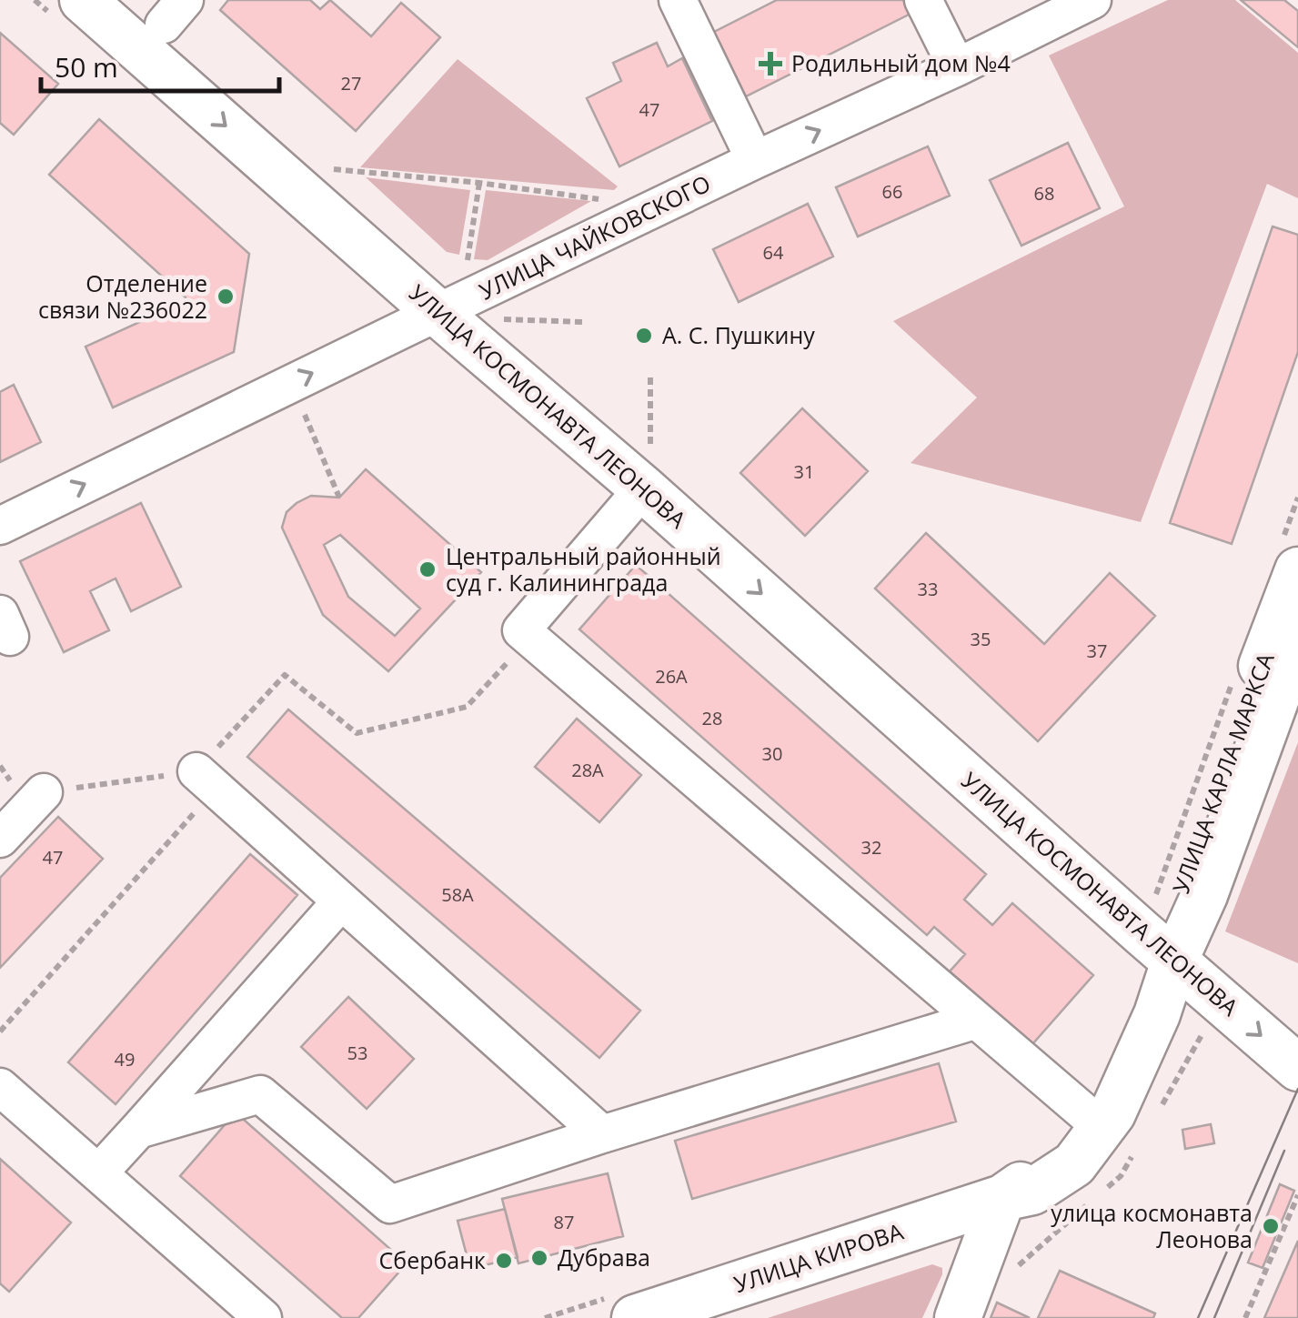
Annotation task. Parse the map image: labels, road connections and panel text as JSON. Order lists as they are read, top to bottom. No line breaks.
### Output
{"streets":{"main road":["УЛИЦА КОСМОНАВТА ЛЕОНОВА","УЛИЦА КАРЛА МАРКСА","УЛИЦА КИРОВА"],"street":["УЛИЦА ЧАЙКОВСКОГО"]},"crossings":[["УЛИЦА ЧАЙКОВСКОГО","УЛИЦА КОСМОНАВТА ЛЕОНОВА"],["УЛИЦА КОСМОНАВТА ЛЕОНОВА","УЛИЦА КАРЛА МАРКСА"],["УЛИЦА КАРЛА МАРКСА","УЛИЦА КИРОВА"]],"one_way":["УЛИЦА ЧАЙКОВСКОГО","УЛИЦА КОСМОНАВТА ЛЕОНОВА"],"places":{"health":["Родильный дом №4"],"other":["Отделение связи №236022","А. С. Пушкину","Центральный районный суд г. Калининграда","улица космонавта Леонова","Дубрава","Сбербанк"]},"house_numbers":["27","47","66","68","64","31","33","35","37","26А","28","30","28А","32","47","58А","53","49","87"],"scale_bar":"50 m"}
